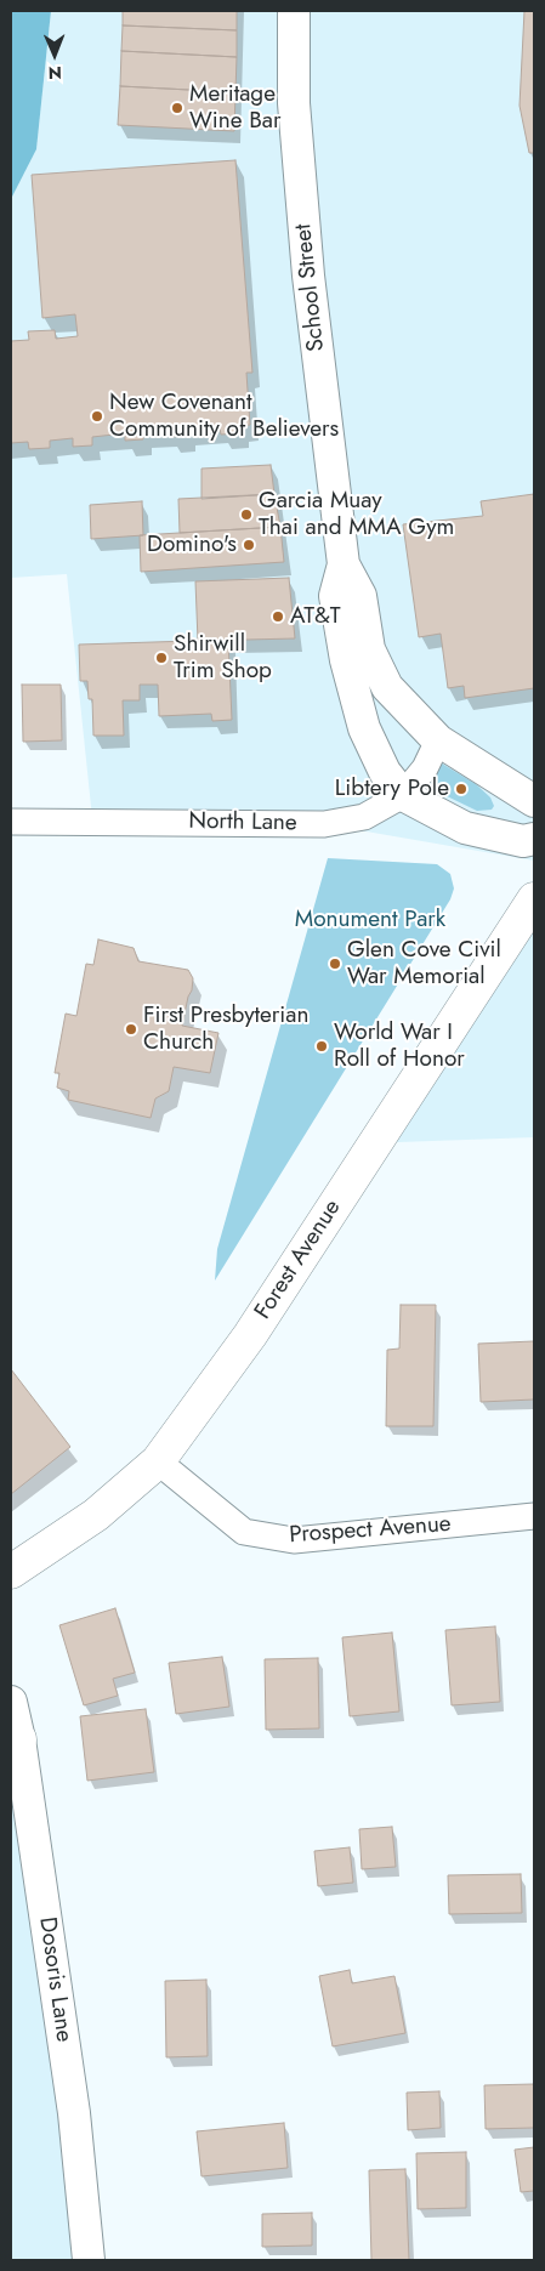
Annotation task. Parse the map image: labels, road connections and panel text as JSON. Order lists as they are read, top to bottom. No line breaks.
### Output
{"streets":{"main road":["Forest Avenue"],"street":["School Street","North Lane","Prospect Avenue","Dosoris Lane"]},"crossings":[["School Street","North Lane"],["Forest Avenue","Prospect Avenue"]],"parks":["Monument Park"],"places":["Meritage Wine Bar","New Covenant Community of Believers","Garcia Muay Thai and MMA Gym","Domino's","AT&T","Shirwill Trim Shop","Libtery Pole","Glen Cove Civil War Memorial","First Presbyterian Church","World War I Roll of Honor"],"north":"bottom"}
